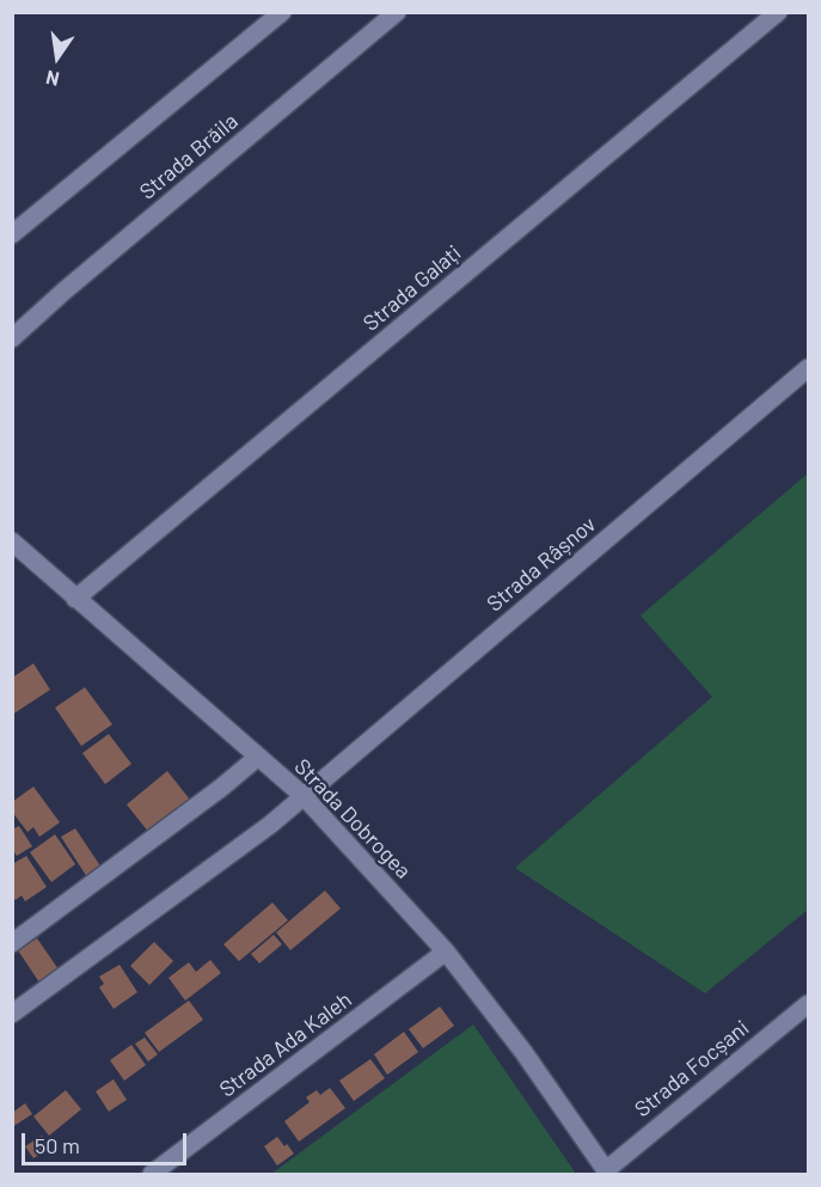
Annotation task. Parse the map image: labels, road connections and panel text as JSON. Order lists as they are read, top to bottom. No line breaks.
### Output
{"streets":{"street":["Strada Brăila","Strada Galați","Strada Râșnov","Strada Dobrogea","Strada Ada Kaleh","Strada Focșani"]},"crossings":[["Strada Galați","Strada Dobrogea"],["Strada Râșnov","Strada Dobrogea"],["Strada Dobrogea","Strada Ada Kaleh"],["Strada Dobrogea","Strada Focșani"]],"scale_bar":"50 m","north":"bottom"}
